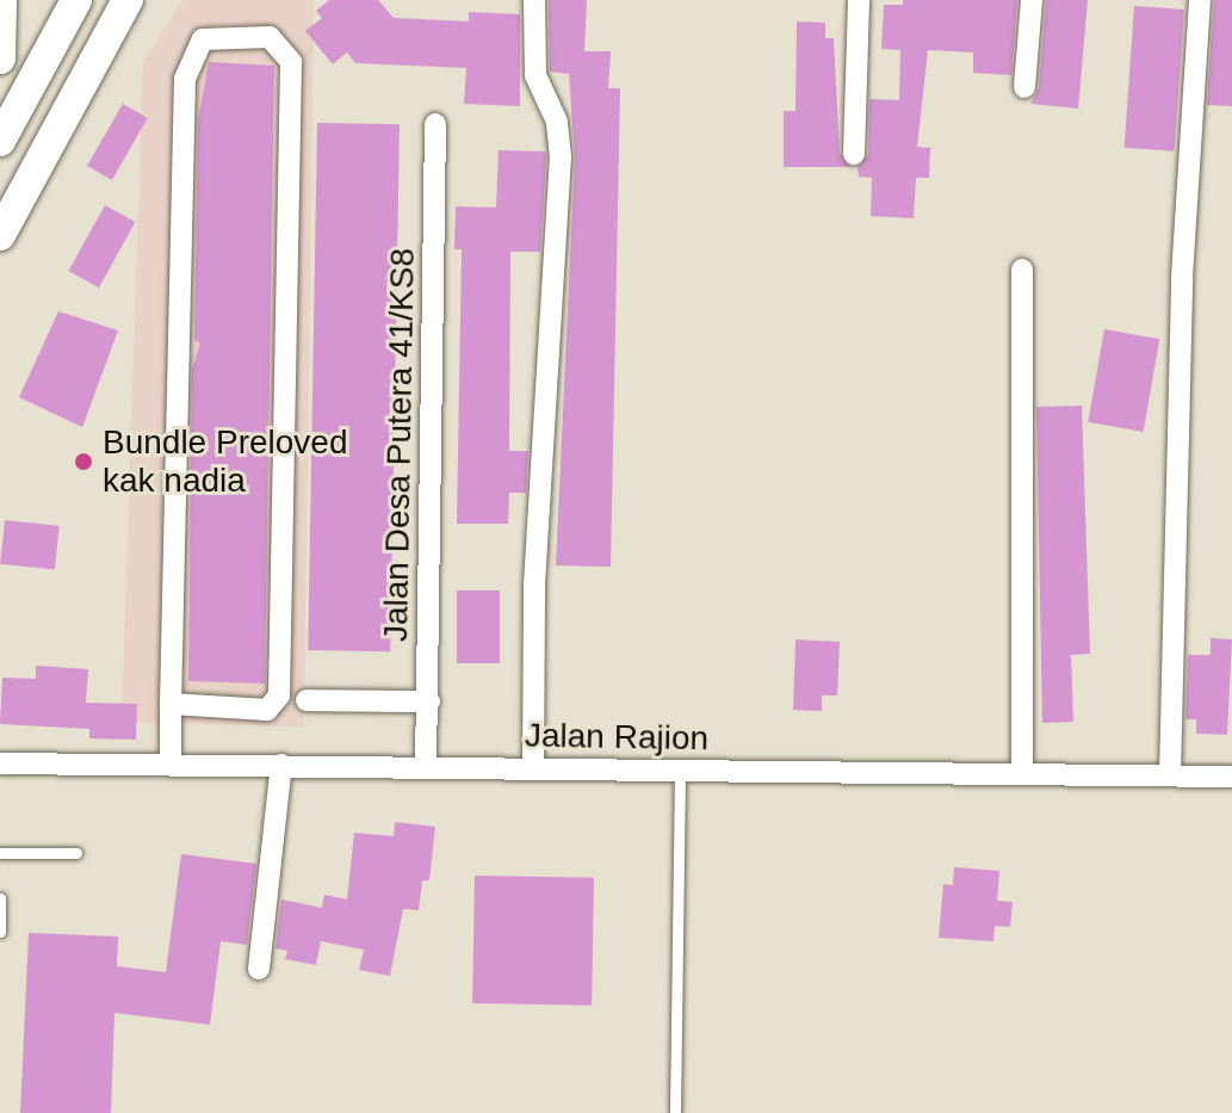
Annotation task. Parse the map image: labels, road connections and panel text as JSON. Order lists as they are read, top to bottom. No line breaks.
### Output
{"streets":{"street":["Jalan Desa Putera 41/KS8","Jalan Rajion"]},"crossings":[["Jalan Desa Putera 41/KS8","Jalan Rajion"]],"places":["Bundle Preloved kak nadia"]}
